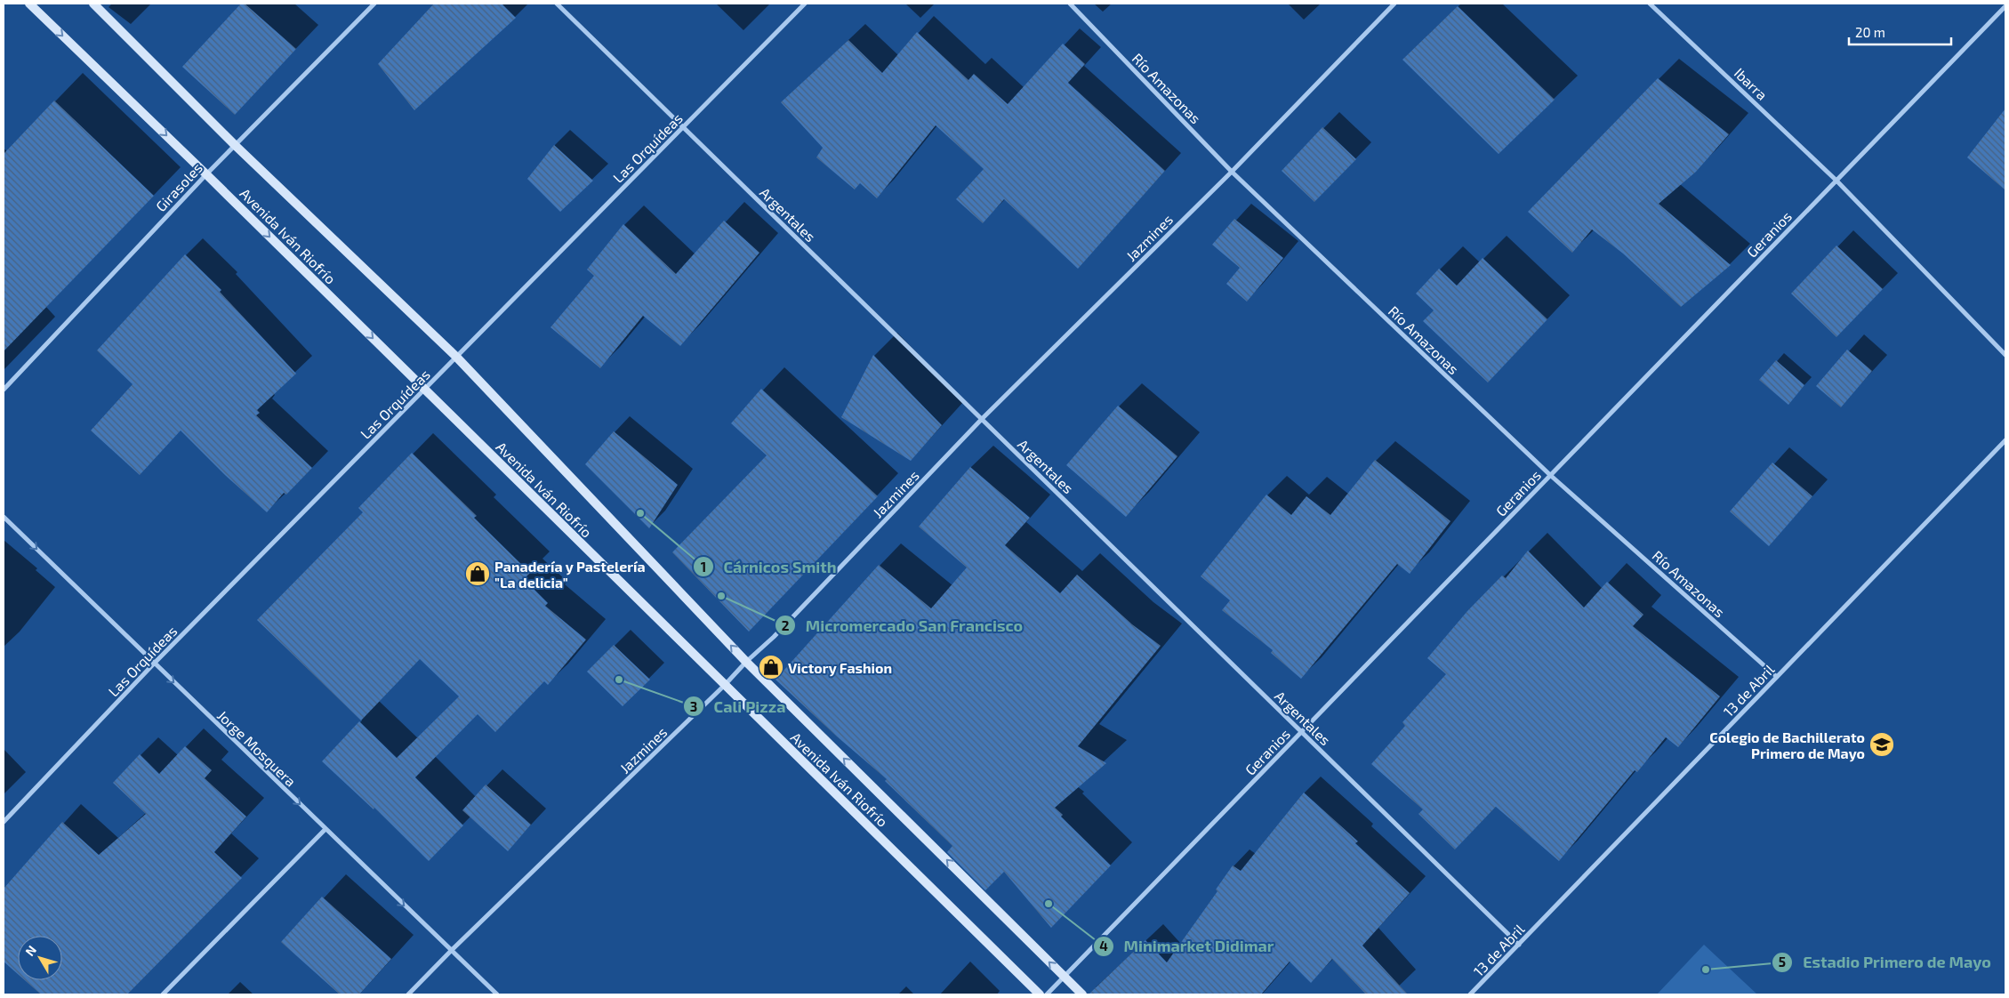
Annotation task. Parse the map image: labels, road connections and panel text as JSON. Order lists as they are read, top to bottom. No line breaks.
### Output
{"streets":{"main road":["Avenida Iván Riofrío"],"street":["Ibarra","Río Amazonas","Las Orquídeas","Girasoles","Argentales","Geranios","Jazmines","13 de Abril","Jorge Mosquera"]},"crossings":[["Ibarra","Geranios"],["Río Amazonas","Geranios"],["Río Amazonas","Jazmines"],["Río Amazonas","13 de Abril"],["Las Orquídeas","Argentales"],["Las Orquídeas","Avenida Iván Riofrío"],["Las Orquídeas","Jorge Mosquera"],["Girasoles","Avenida Iván Riofrío"],["Argentales","Geranios"],["Argentales","Jazmines"],["Argentales","13 de Abril"],["Geranios","Avenida Iván Riofrío"],["Avenida Iván Riofrío","Jazmines"],["Jazmines","Jorge Mosquera"]],"one_way":["Jorge Mosquera"],"places":{"other":["Cárnicos Smith","Micromercado San Francisco","Cali Pizza","Minimarket Didimar","Estadio Primero de Mayo"],"shop":["Panadería y Pastelería \"La delicia\"","Victory Fashion"],"school or university":["Colegio de Bachillerato Primero de Mayo"]},"scale_bar":"20 m","north":"top left"}
